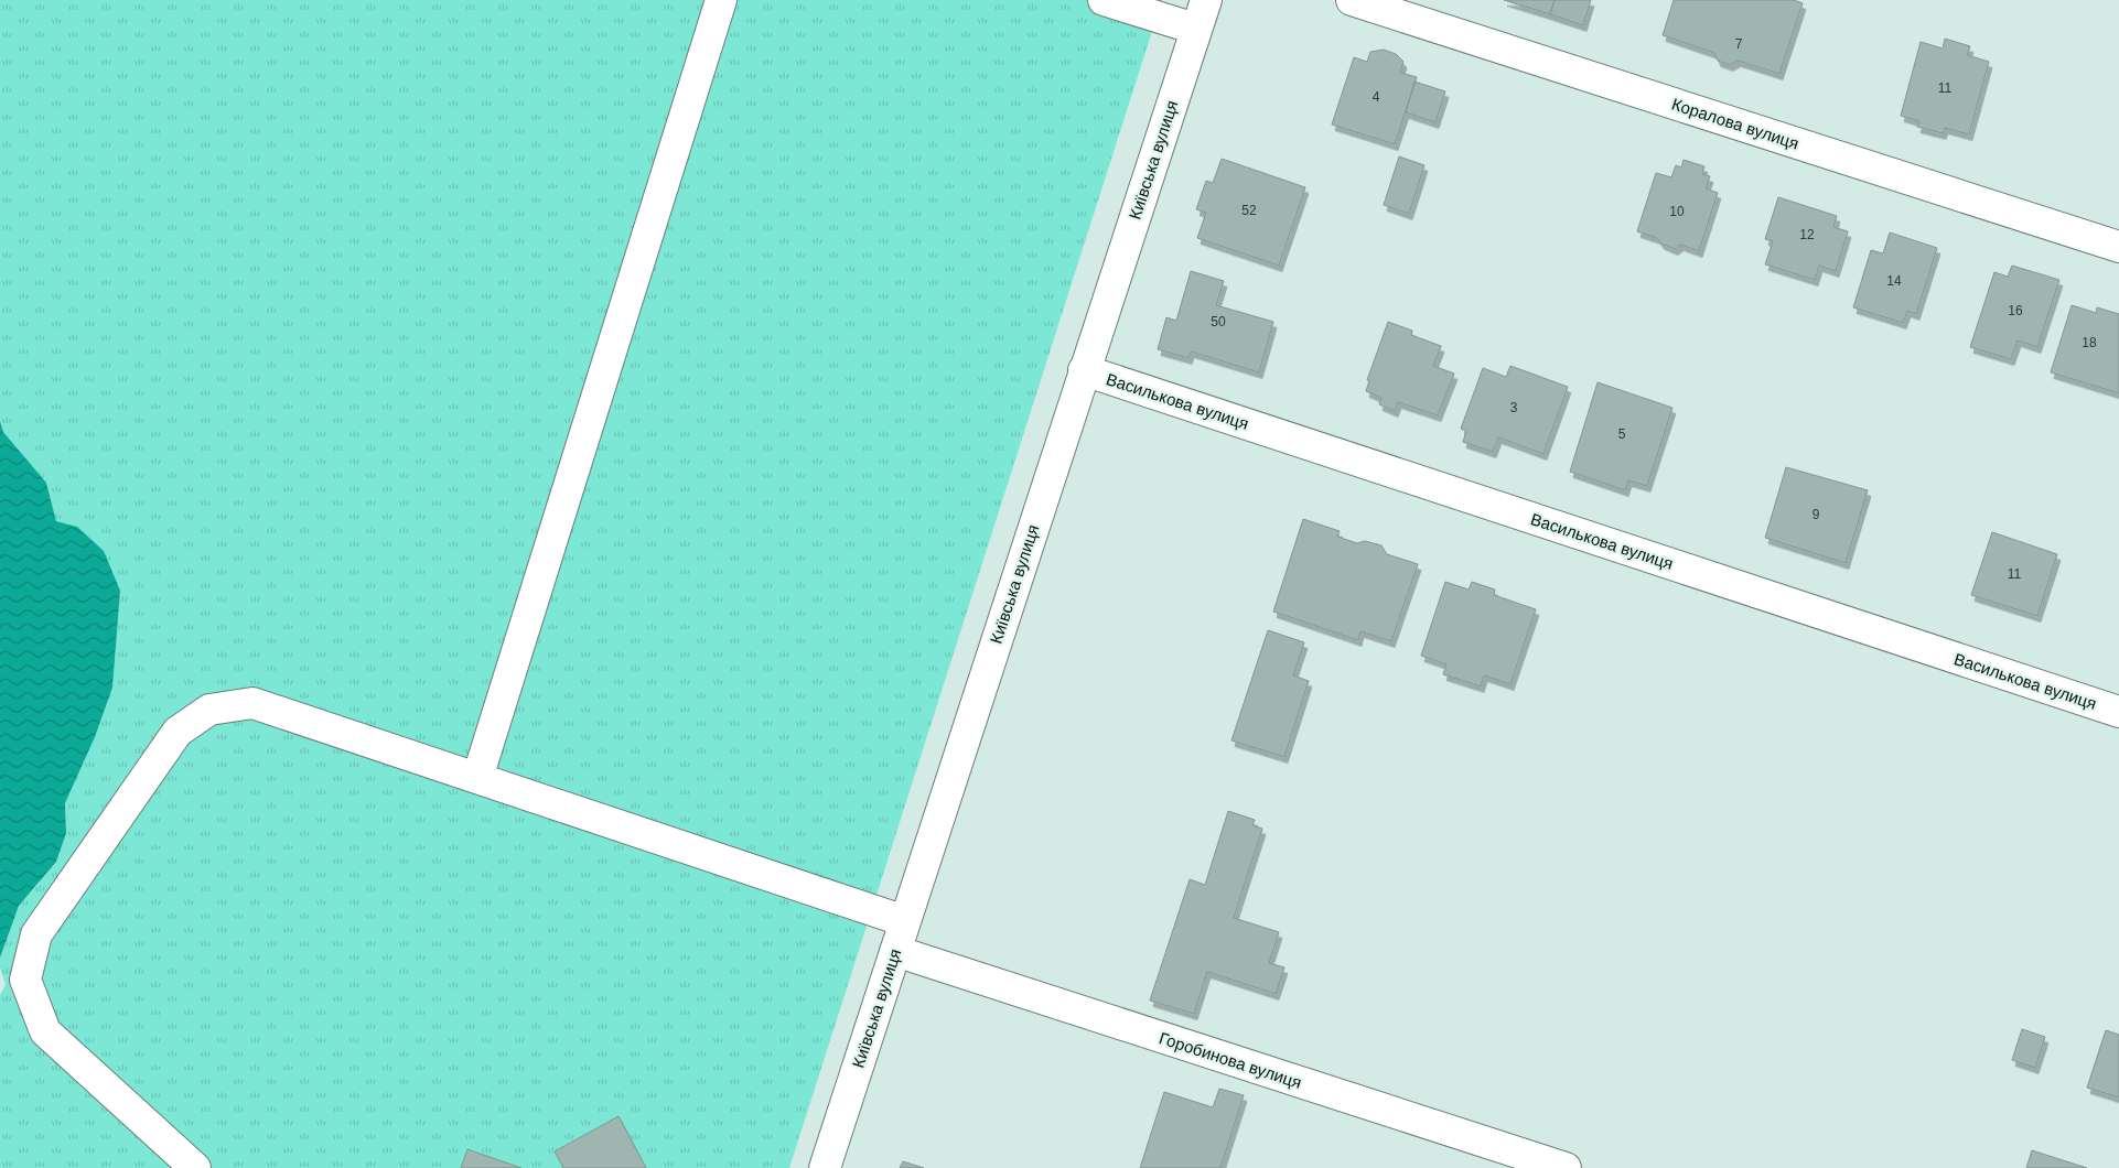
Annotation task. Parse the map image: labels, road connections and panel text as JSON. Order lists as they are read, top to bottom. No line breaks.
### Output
{"streets":{"street":["Коралова вулиця","Київська вулиця","Василькова вулиця","Горобинова вулиця"]},"crossings":[["Київська вулиця","Василькова вулиця"],["Київська вулиця","Горобинова вулиця"]],"house_numbers":["7","11","4","52","10","12","14","16","50","18","3","5","9","11"]}
